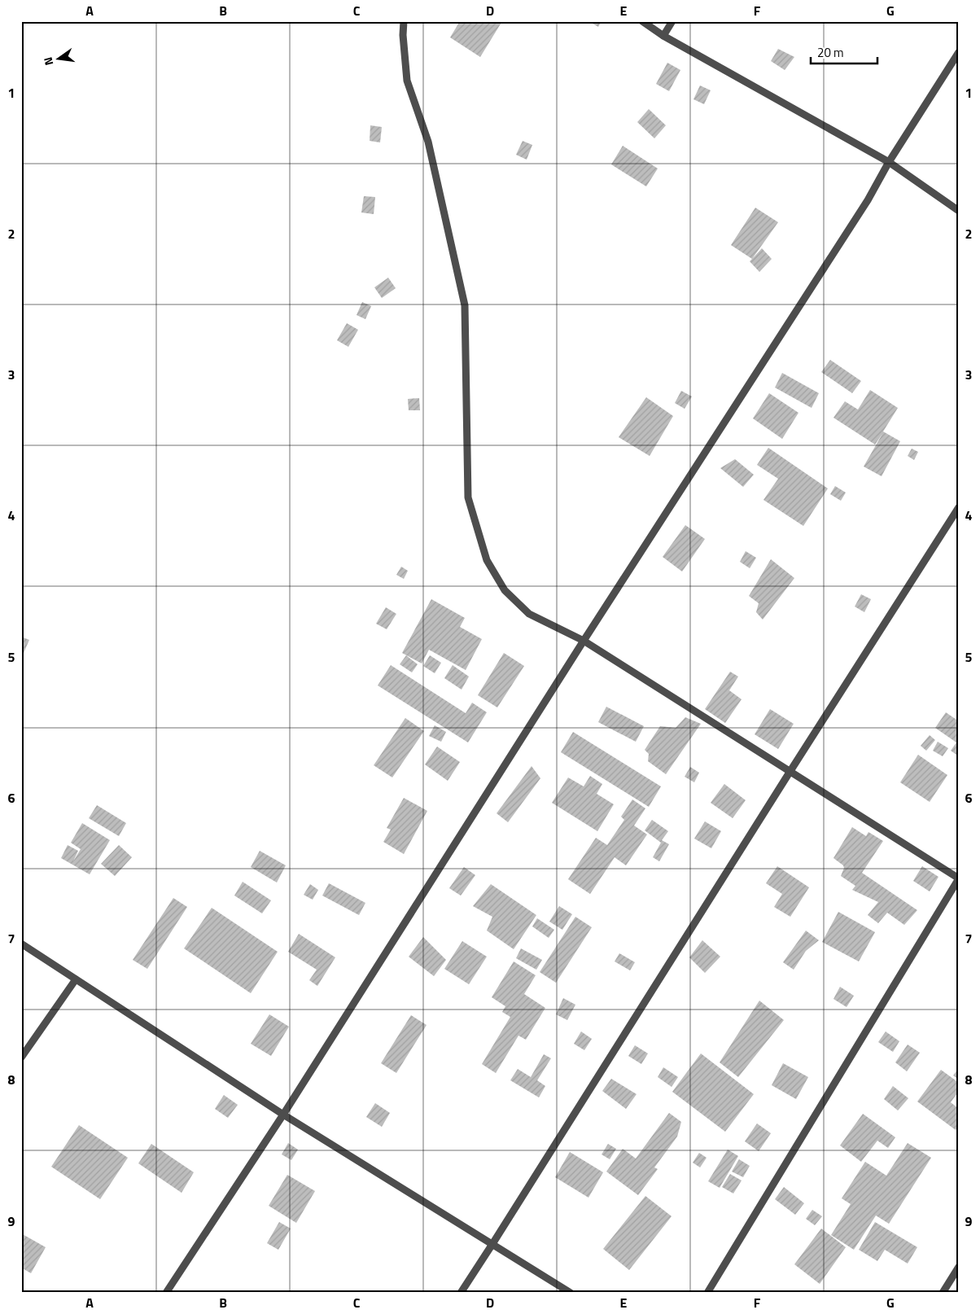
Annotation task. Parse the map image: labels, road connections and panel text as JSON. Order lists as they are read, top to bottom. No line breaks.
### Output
{"scale_bar":"20 m","north":"left","grid":{"columns":["A","B","C","D","E","F","G"],"rows":["1","2","3","4","5","6","7","8","9"]}}
